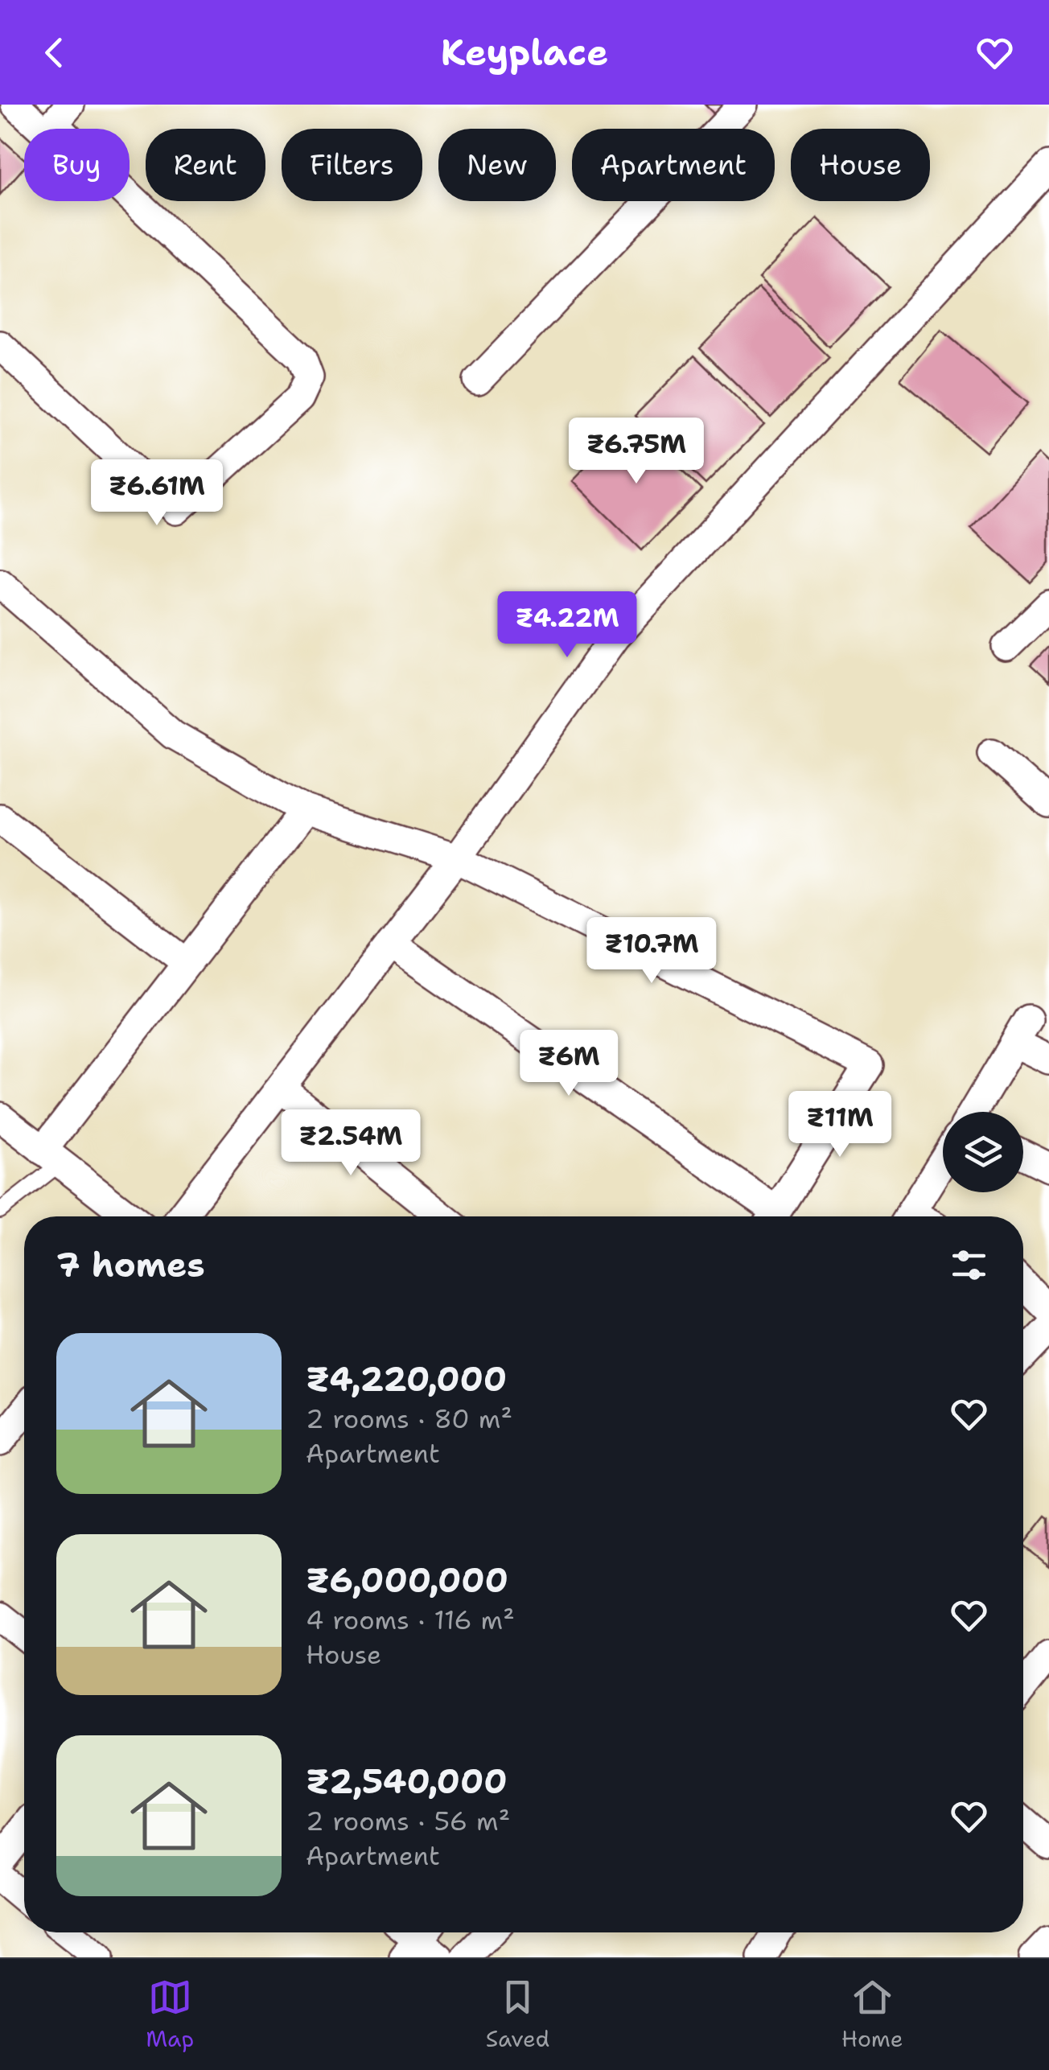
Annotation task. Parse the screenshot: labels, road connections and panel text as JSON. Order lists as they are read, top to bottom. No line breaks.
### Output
{"page":{"header":"Keyplace","chip":["Buy","Rent","Filters","New","Apartment","House"],"price":["₹6.75M","₹6.61M","₹4.22M","₹10.7M","₹6M","₹11M","₹2.54M"],"heading":"7 homes","list":[{"name":"₹4,220,000","note":"2 rooms · 80 m² · Apartment"},{"name":"₹6,000,000","note":"4 rooms · 116 m² · House"},{"name":"₹2,540,000","note":"2 rooms · 56 m² · Apartment"}],"tabs":["Map","Saved","Home"]}}
